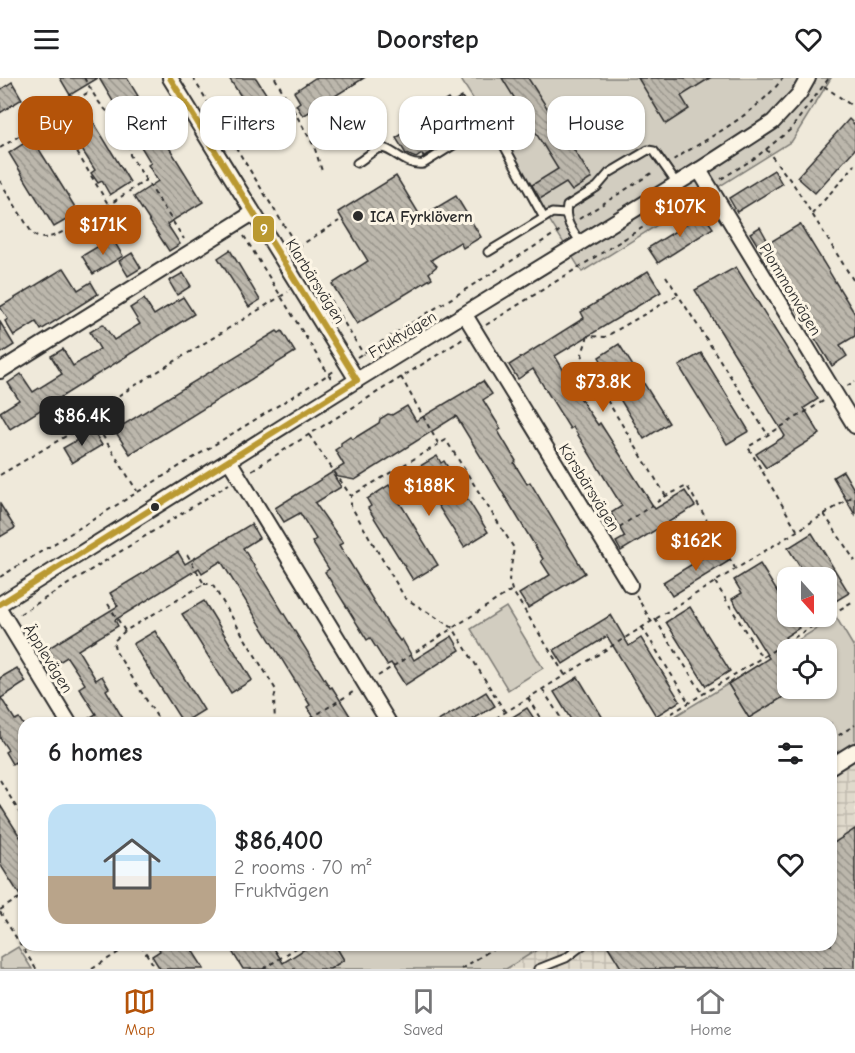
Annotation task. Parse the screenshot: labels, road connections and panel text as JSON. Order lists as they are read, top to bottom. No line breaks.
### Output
{"streets":{"street":["Klarbärsvägen","Plommonvägen","Fruktvägen","Körsbärsvägen","Äpplevägen"]},"crossings":[["Klarbärsvägen","Fruktvägen"],["Plommonvägen","Fruktvägen"],["Fruktvägen","Körsbärsvägen"]],"places":["ICA Fyrklövern"],"lines":["transit line 9"],"north":"bottom","page":{"header":"Doorstep","chip":["Buy","Rent","Filters","New","Apartment","House"],"price":["$107K","$171K","$73.8K","$86.4K","$188K","$162K"],"heading":"6 homes","list":[{"name":"$86,400","note":"2 rooms · 70 m² · Fruktvägen"}],"tabs":["Map","Saved","Home"]}}
